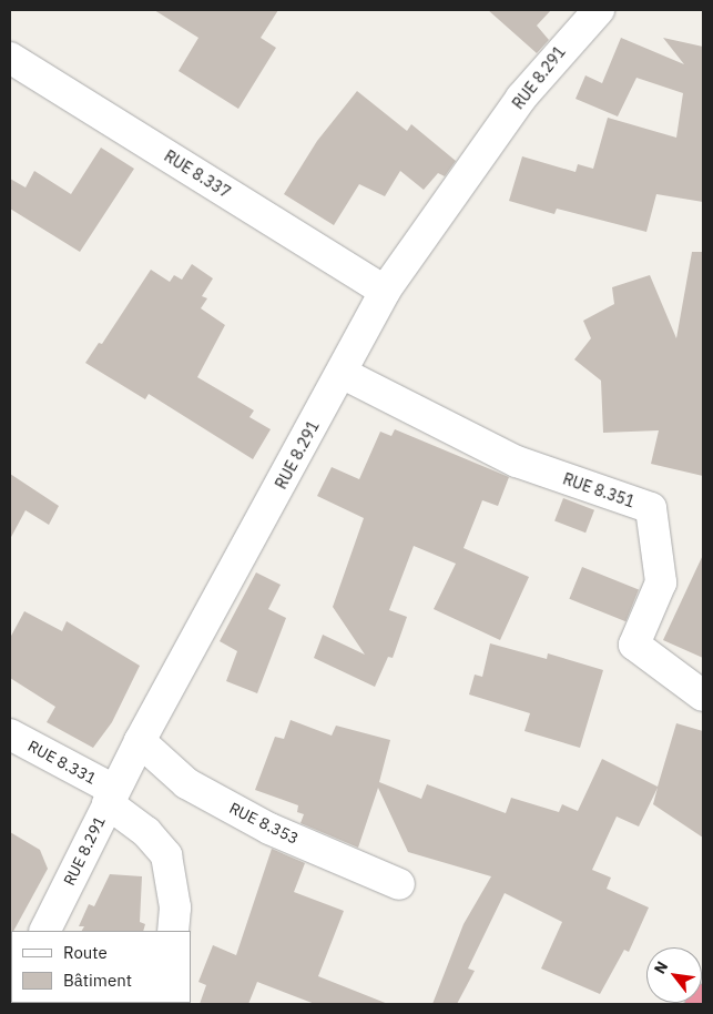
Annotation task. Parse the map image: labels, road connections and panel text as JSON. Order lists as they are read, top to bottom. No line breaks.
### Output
{"streets":{"street":["RUE 8.291","RUE 8.337","RUE 8.351","RUE 8.331","RUE 8.353"]},"crossings":[["RUE 8.291","RUE 8.337"],["RUE 8.291","RUE 8.351"],["RUE 8.291","RUE 8.331"],["RUE 8.291","RUE 8.353"]],"legend":["Route","Bâtiment"],"north":"top left"}
